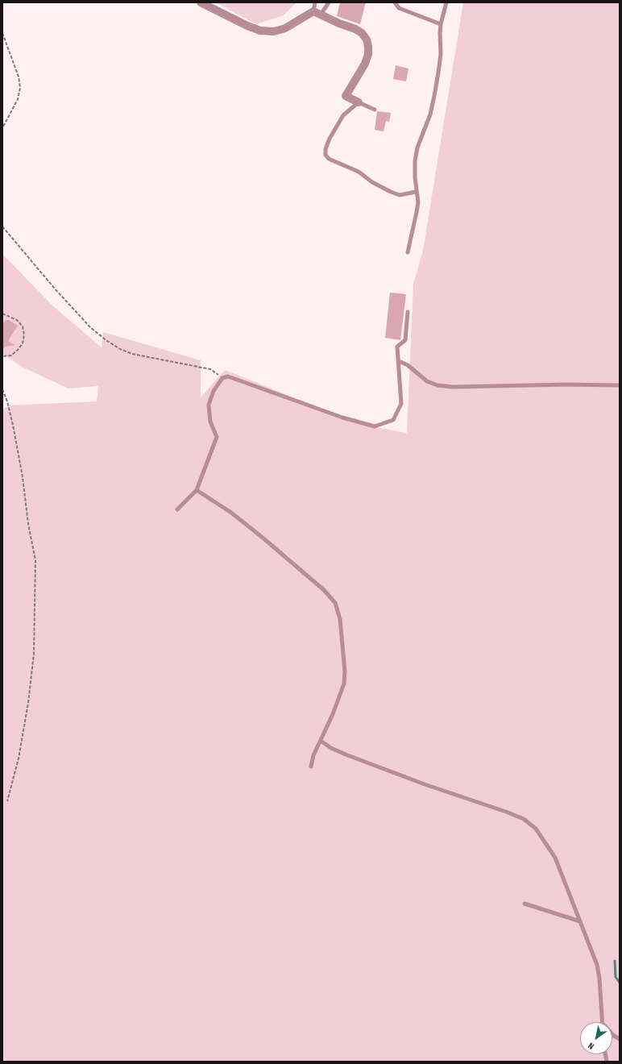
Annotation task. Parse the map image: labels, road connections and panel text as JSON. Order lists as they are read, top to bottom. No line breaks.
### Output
{"north":"bottom left"}
